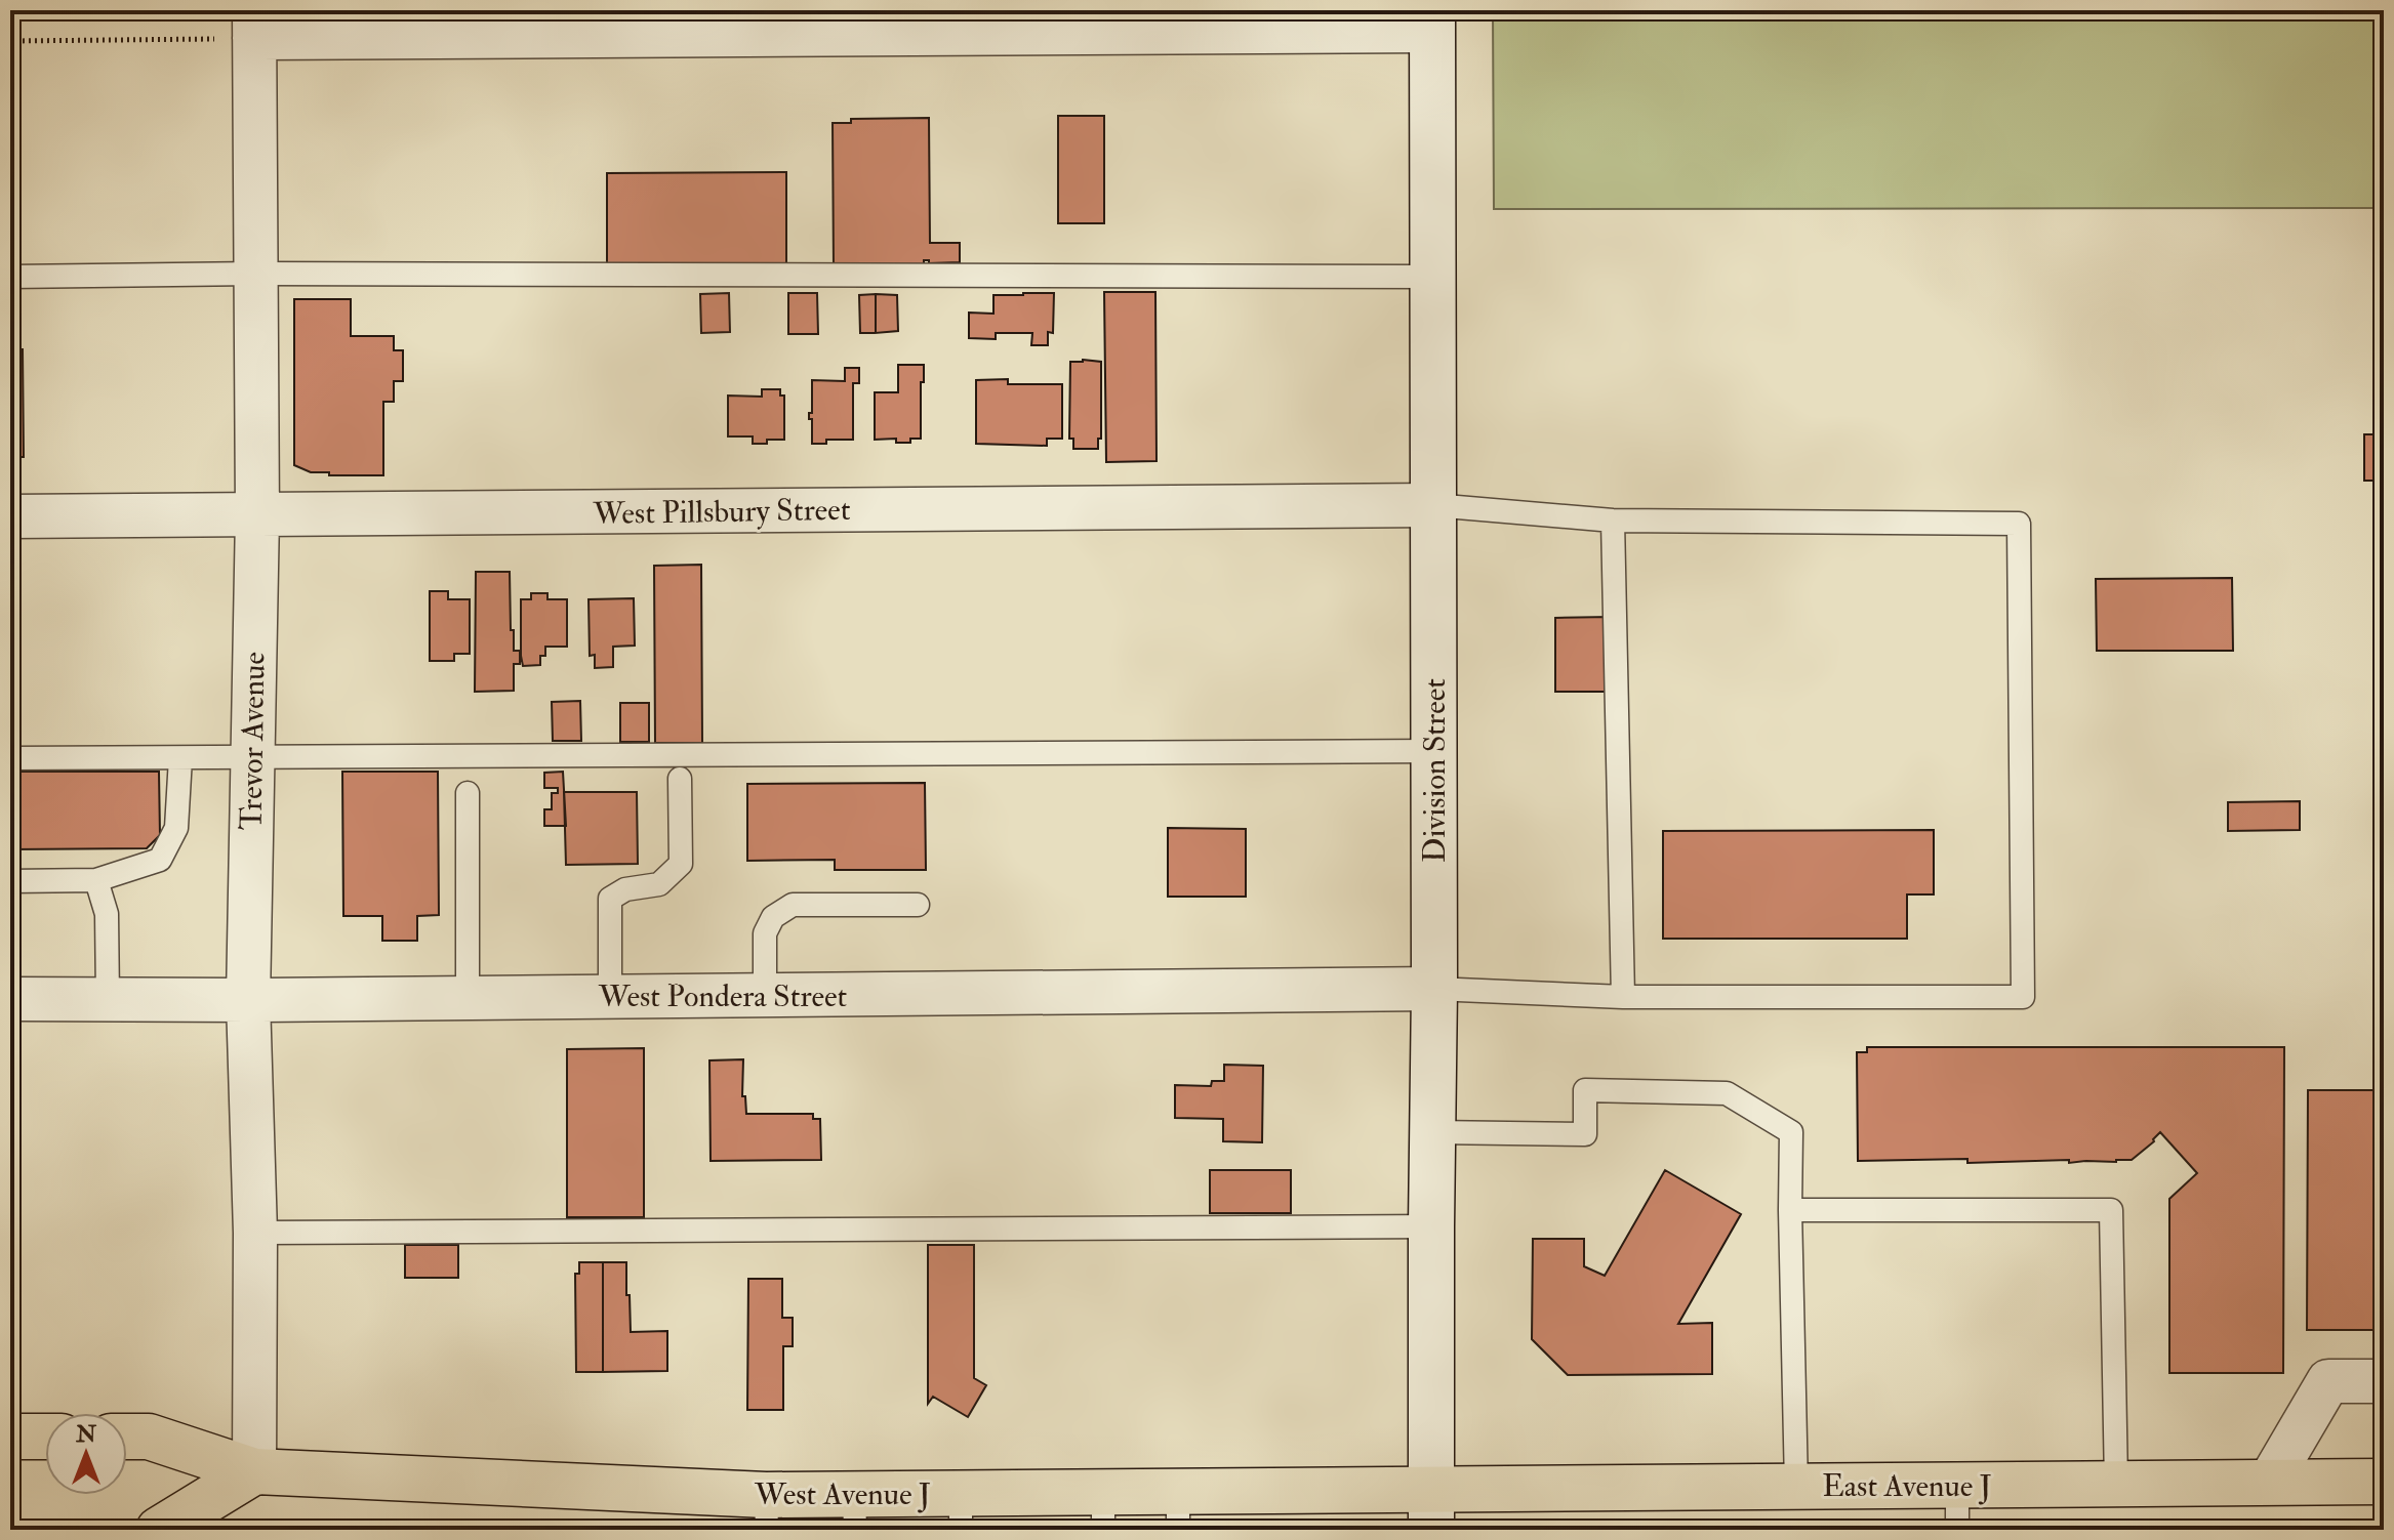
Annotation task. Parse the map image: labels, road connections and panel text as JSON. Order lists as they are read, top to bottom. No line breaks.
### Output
{"streets":{"main road":["Division Street","East Avenue J","West Avenue J"],"street":["West Pillsbury Street","Trevor Avenue","West Pondera Street"]},"crossings":[["West Pillsbury Street","Trevor Avenue"],["West Pillsbury Street","Division Street"],["Trevor Avenue","West Pondera Street"],["Trevor Avenue","West Avenue J"],["Division Street","West Pondera Street"],["Division Street","East Avenue J"],["Division Street","West Avenue J"],["East Avenue J","West Avenue J"]],"north":"top"}
